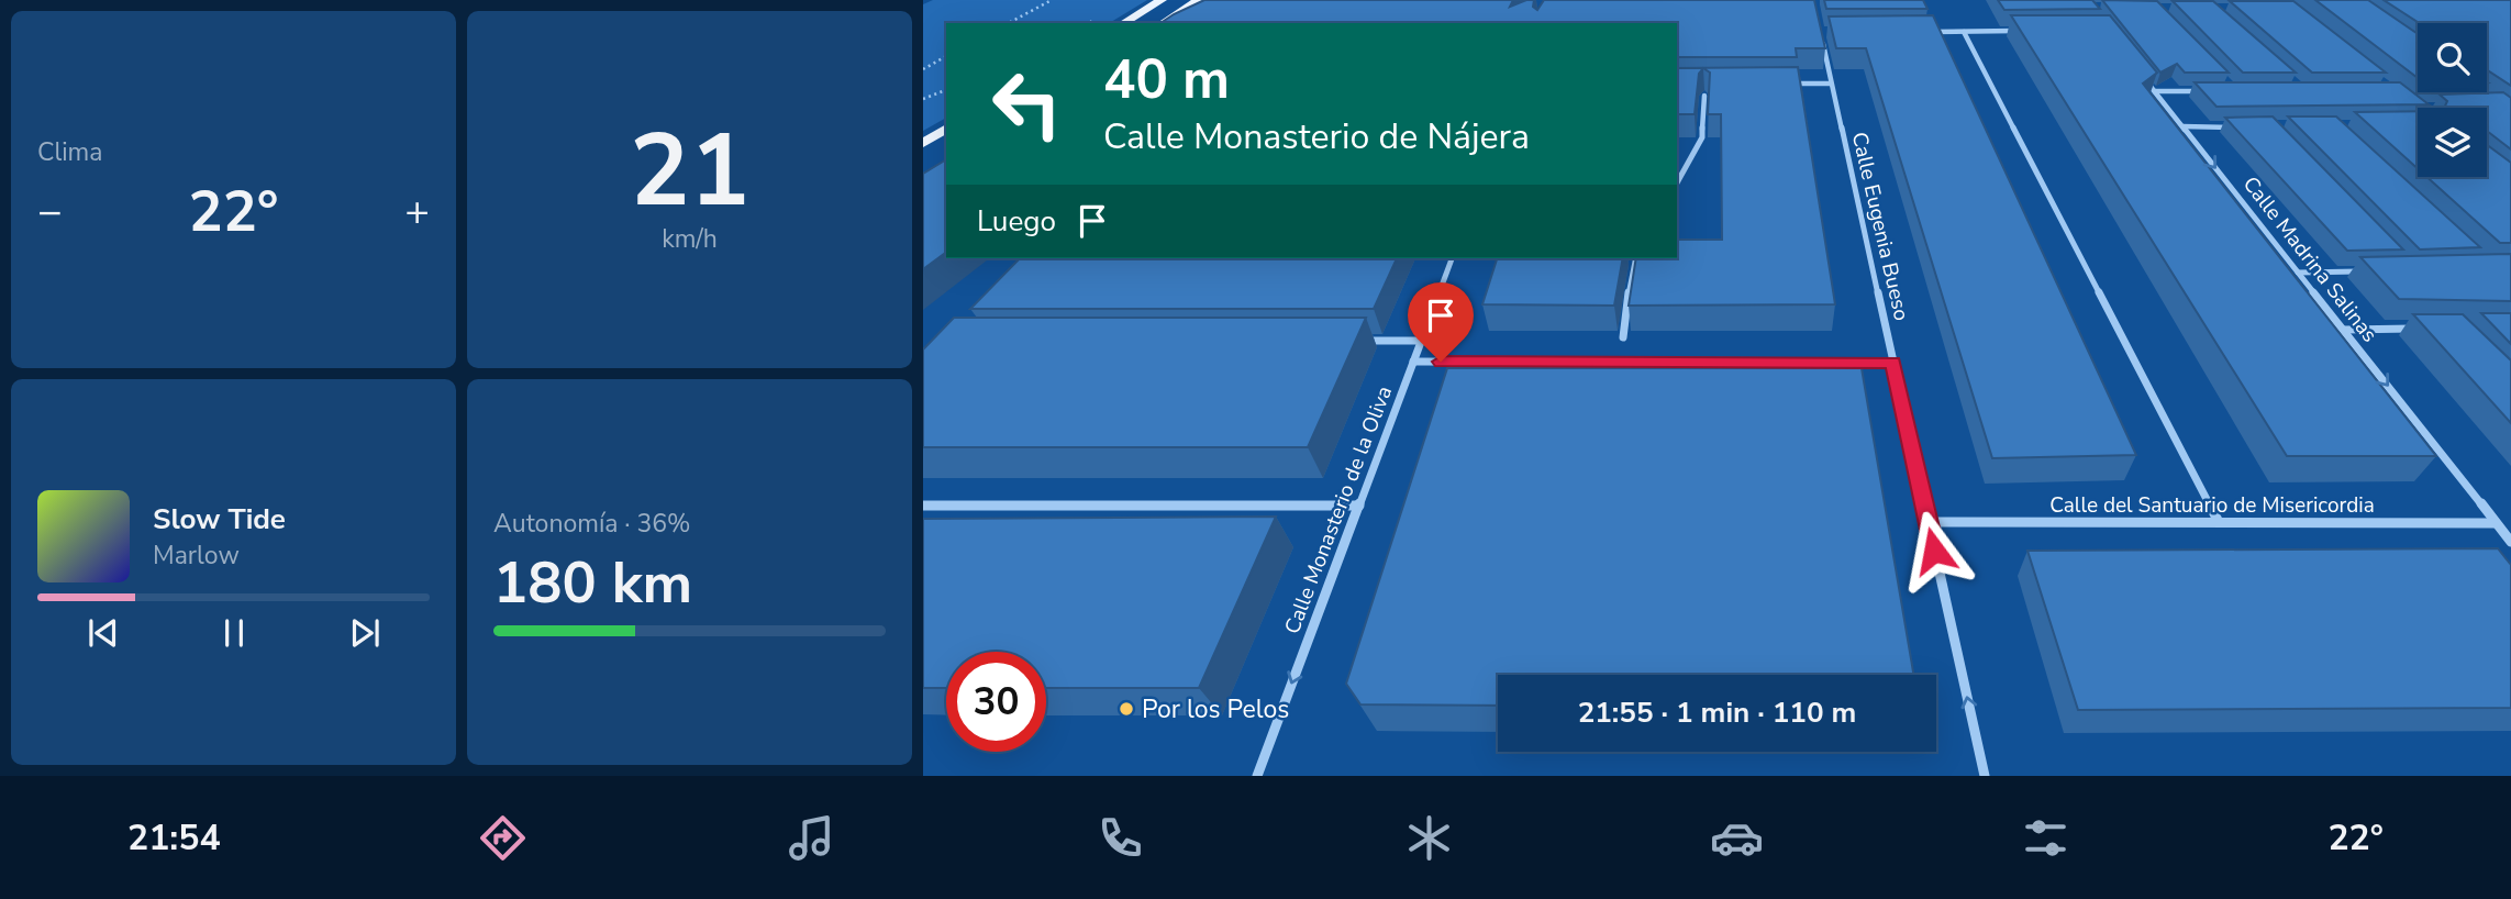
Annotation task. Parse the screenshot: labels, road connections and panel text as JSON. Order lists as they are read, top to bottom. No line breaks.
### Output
{"streets":{"street":["Calle Eugenia Bueso","Calle Madrina Salinas","Calle del Santuario de Misericordia","Calle Monasterio de la Oliva"]},"crossings":[["Calle Eugenia Bueso","Calle del Santuario de Misericordia"],["Calle Madrina Salinas","Calle del Santuario de Misericordia"]],"one_way":["Calle Madrina Salinas","Calle Monasterio de la Oliva"],"places":["Por los Pelos"],"page":{"tile":["Clima",["21","km/h"],["Autonomía · 36%","180 km"]],"turn":["40 m","Calle Monasterio de Nájera"],"heat":["−","22°","+"],"then":"Luego","song":["Slow Tide","Marlow"],"limit":"30","trip":"21:55 · 1 min · 110 m","tabs":["21:54","22°"]}}
